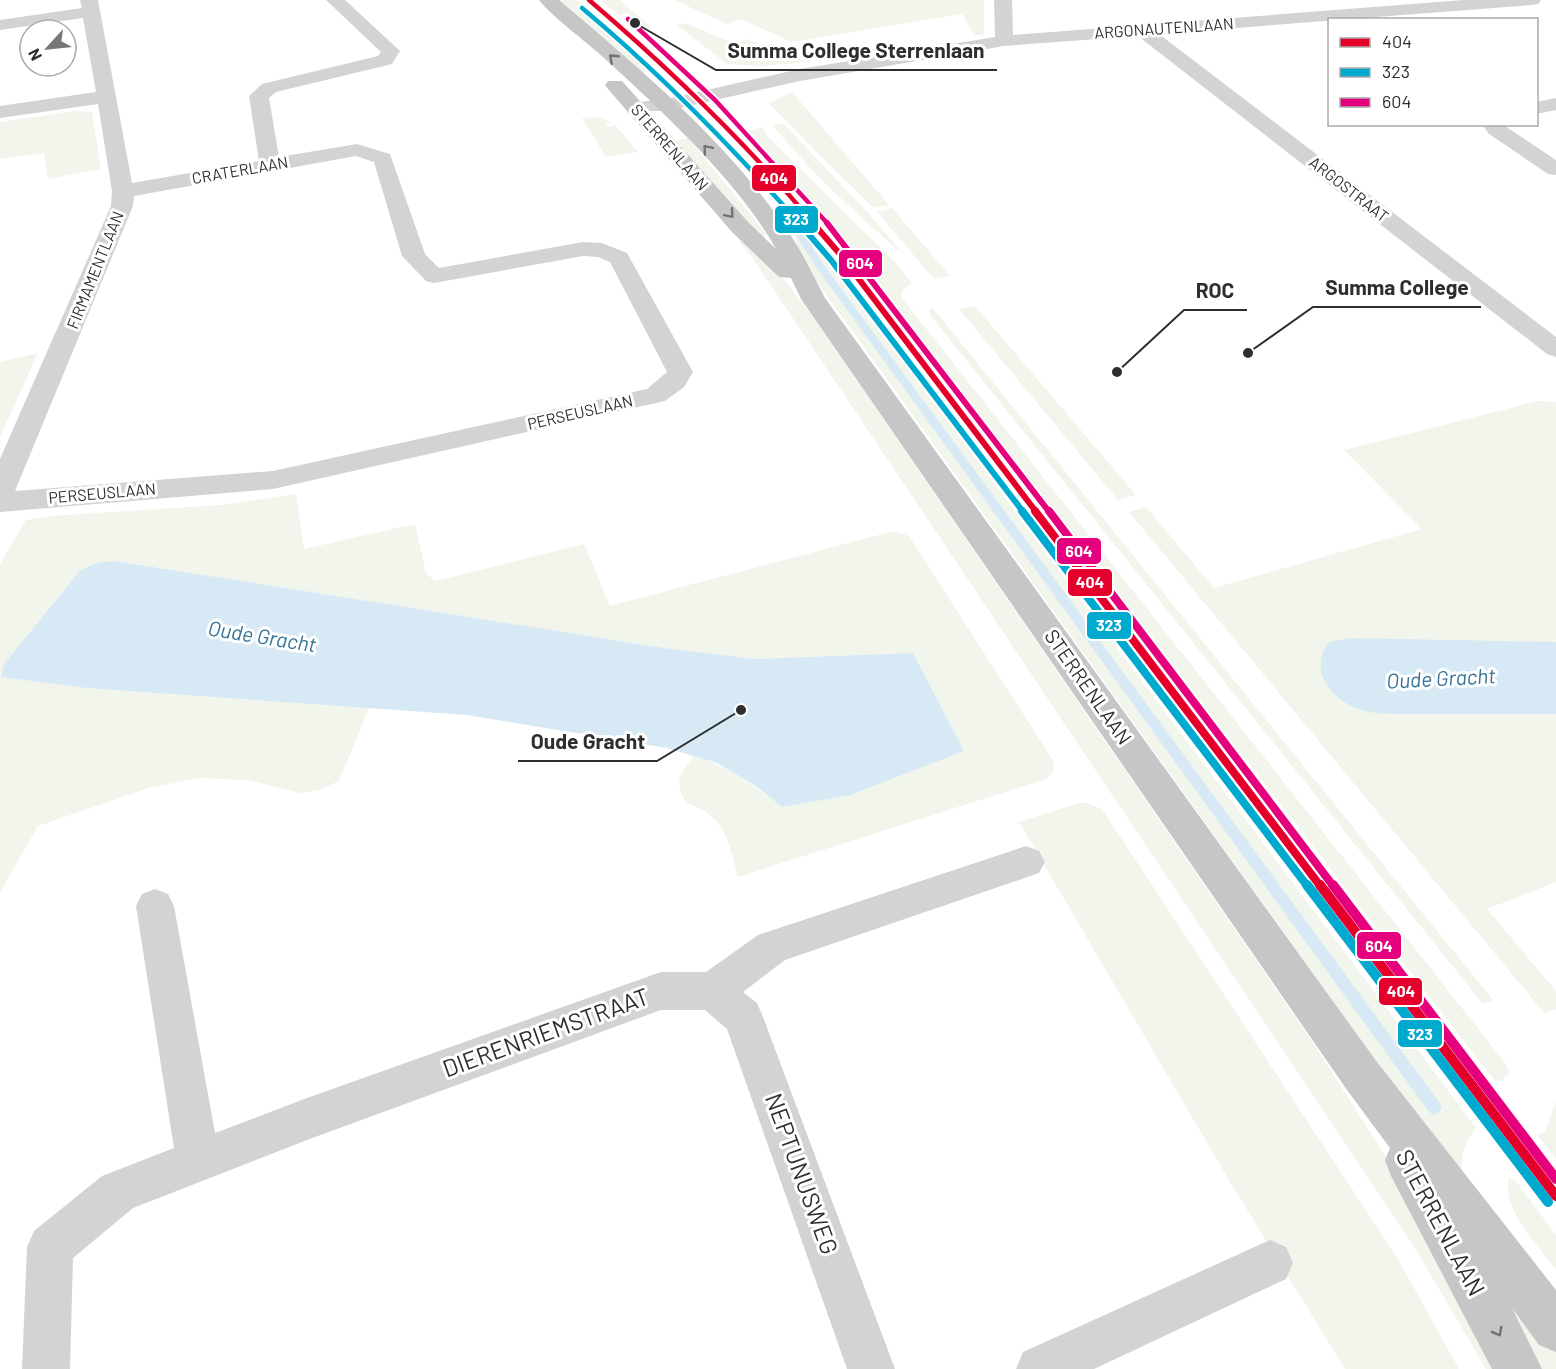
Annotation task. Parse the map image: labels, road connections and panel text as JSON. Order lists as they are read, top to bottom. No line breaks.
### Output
{"streets":{"main road":["STERRENLAAN"],"street":["ARGONAUTENLAAN","CRATERLAAN","ARGOSTRAAT","FIRMAMENTLAAN","PERSEUSLAAN","DIERENRIEMSTRAAT","NEPTUNUSWEG"]},"crossings":[["ARGONAUTENLAAN","STERRENLAAN"],["ARGONAUTENLAAN","ARGOSTRAAT"],["CRATERLAAN","FIRMAMENTLAAN"],["CRATERLAAN","PERSEUSLAAN"],["DIERENRIEMSTRAAT","NEPTUNUSWEG"]],"water":["Oude Gracht"],"places":["Summa College Sterrenlaan","Summa College","ROC","Oude Gracht"],"lines":["transit line 404","transit line 323","transit line 604"],"legend":["404","323","604"],"north":"bottom left"}
